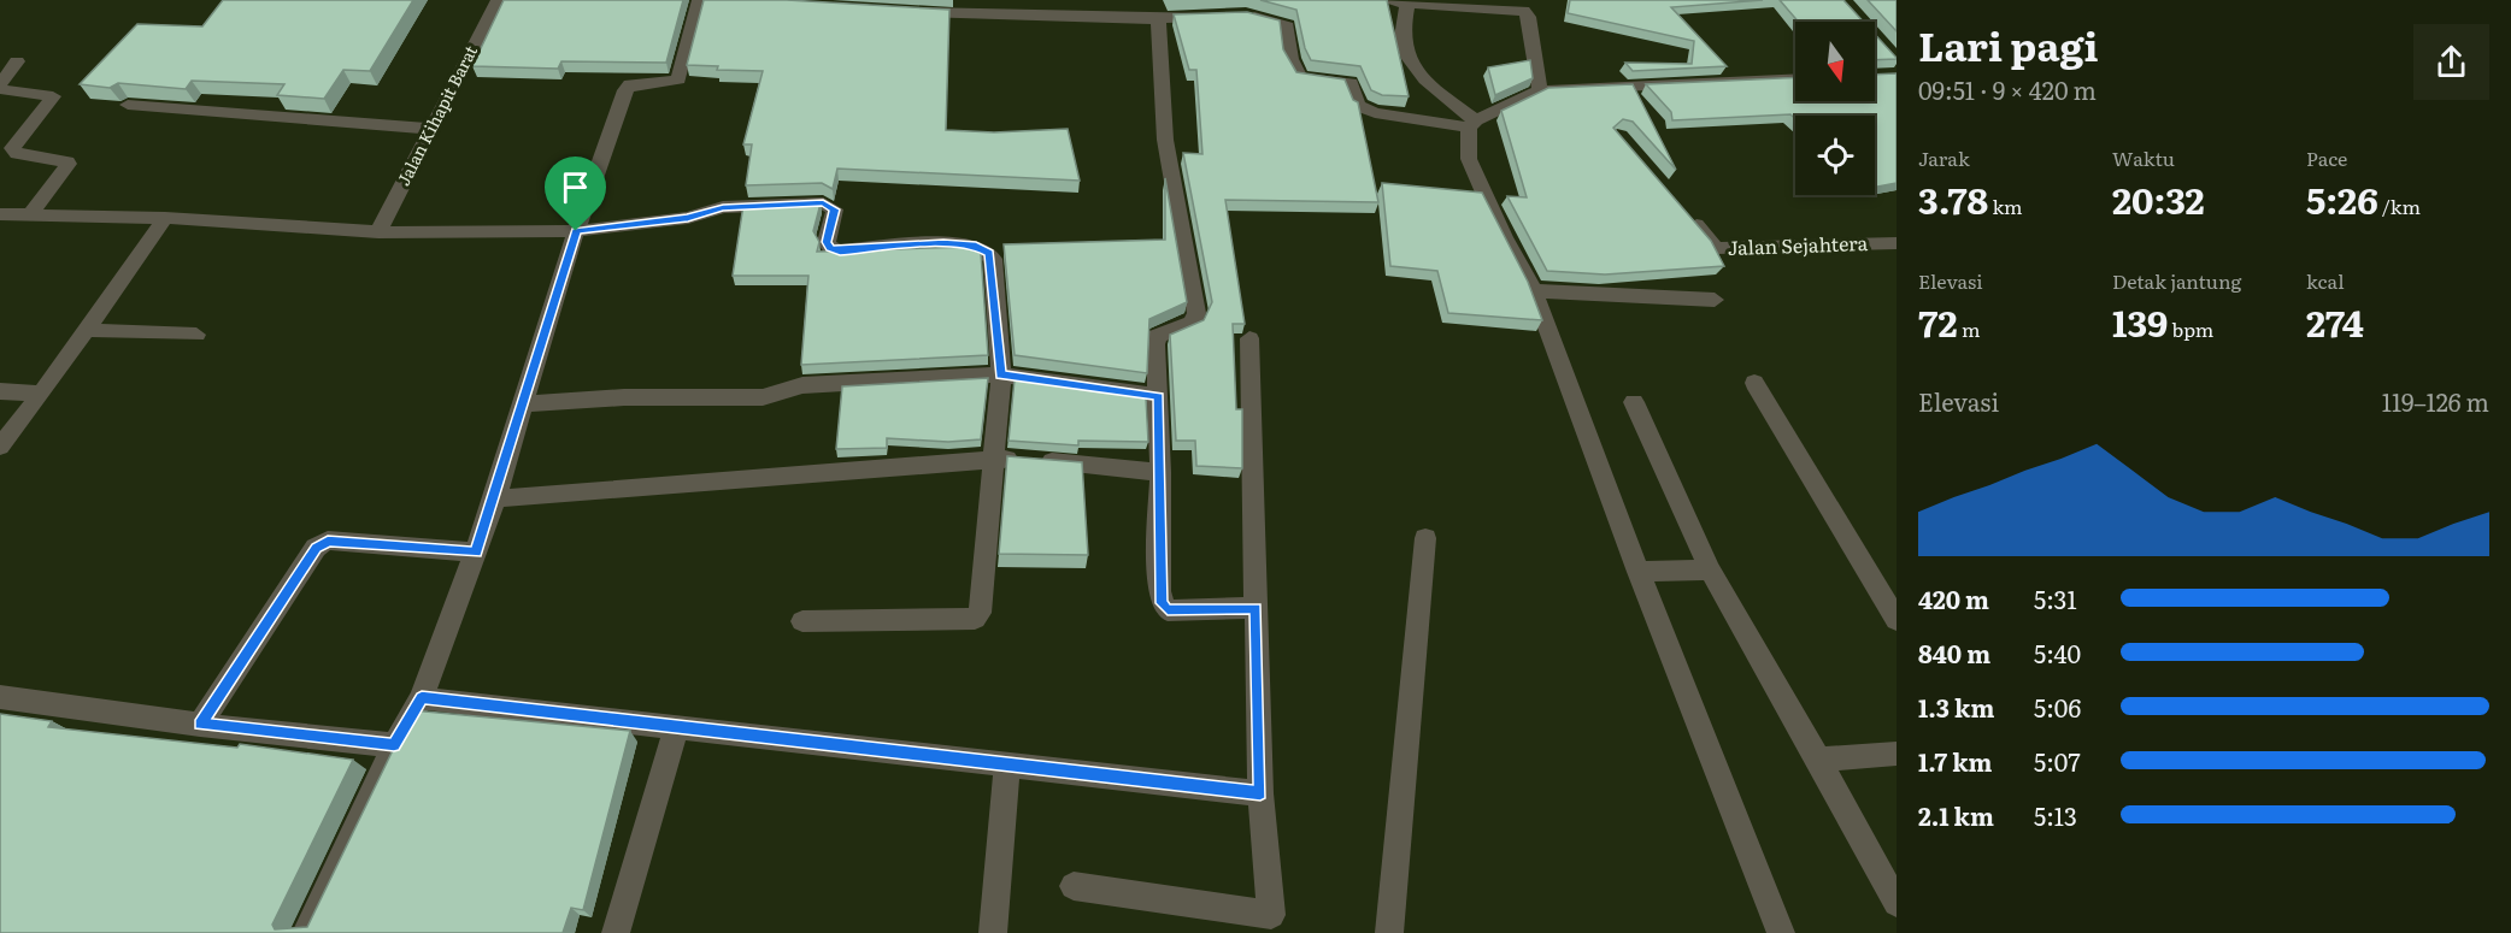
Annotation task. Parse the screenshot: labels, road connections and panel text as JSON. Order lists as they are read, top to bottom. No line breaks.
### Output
{"streets":{"street":["Jalan Kihapit Barat","Jalan Sejahtera"]},"north":"bottom","page":{"heading":["Lari pagi","09:51 · 9 × 420 m"],"stats":[["Jarak","3.78 km"],["Waktu","20:32"],["Pace","5:26 /km"],["Elevasi","72 m"],["Detak jantung","139 bpm"],["kcal","274"]],"chart":["Elevasi","119–126 m"],"list":[{"name":"420 m","note":"5:31"},{"name":"840 m","note":"5:40"},{"name":"1.3 km","note":"5:06"},{"name":"1.7 km","note":"5:07"},{"name":"2.1 km","note":"5:13"}]}}
